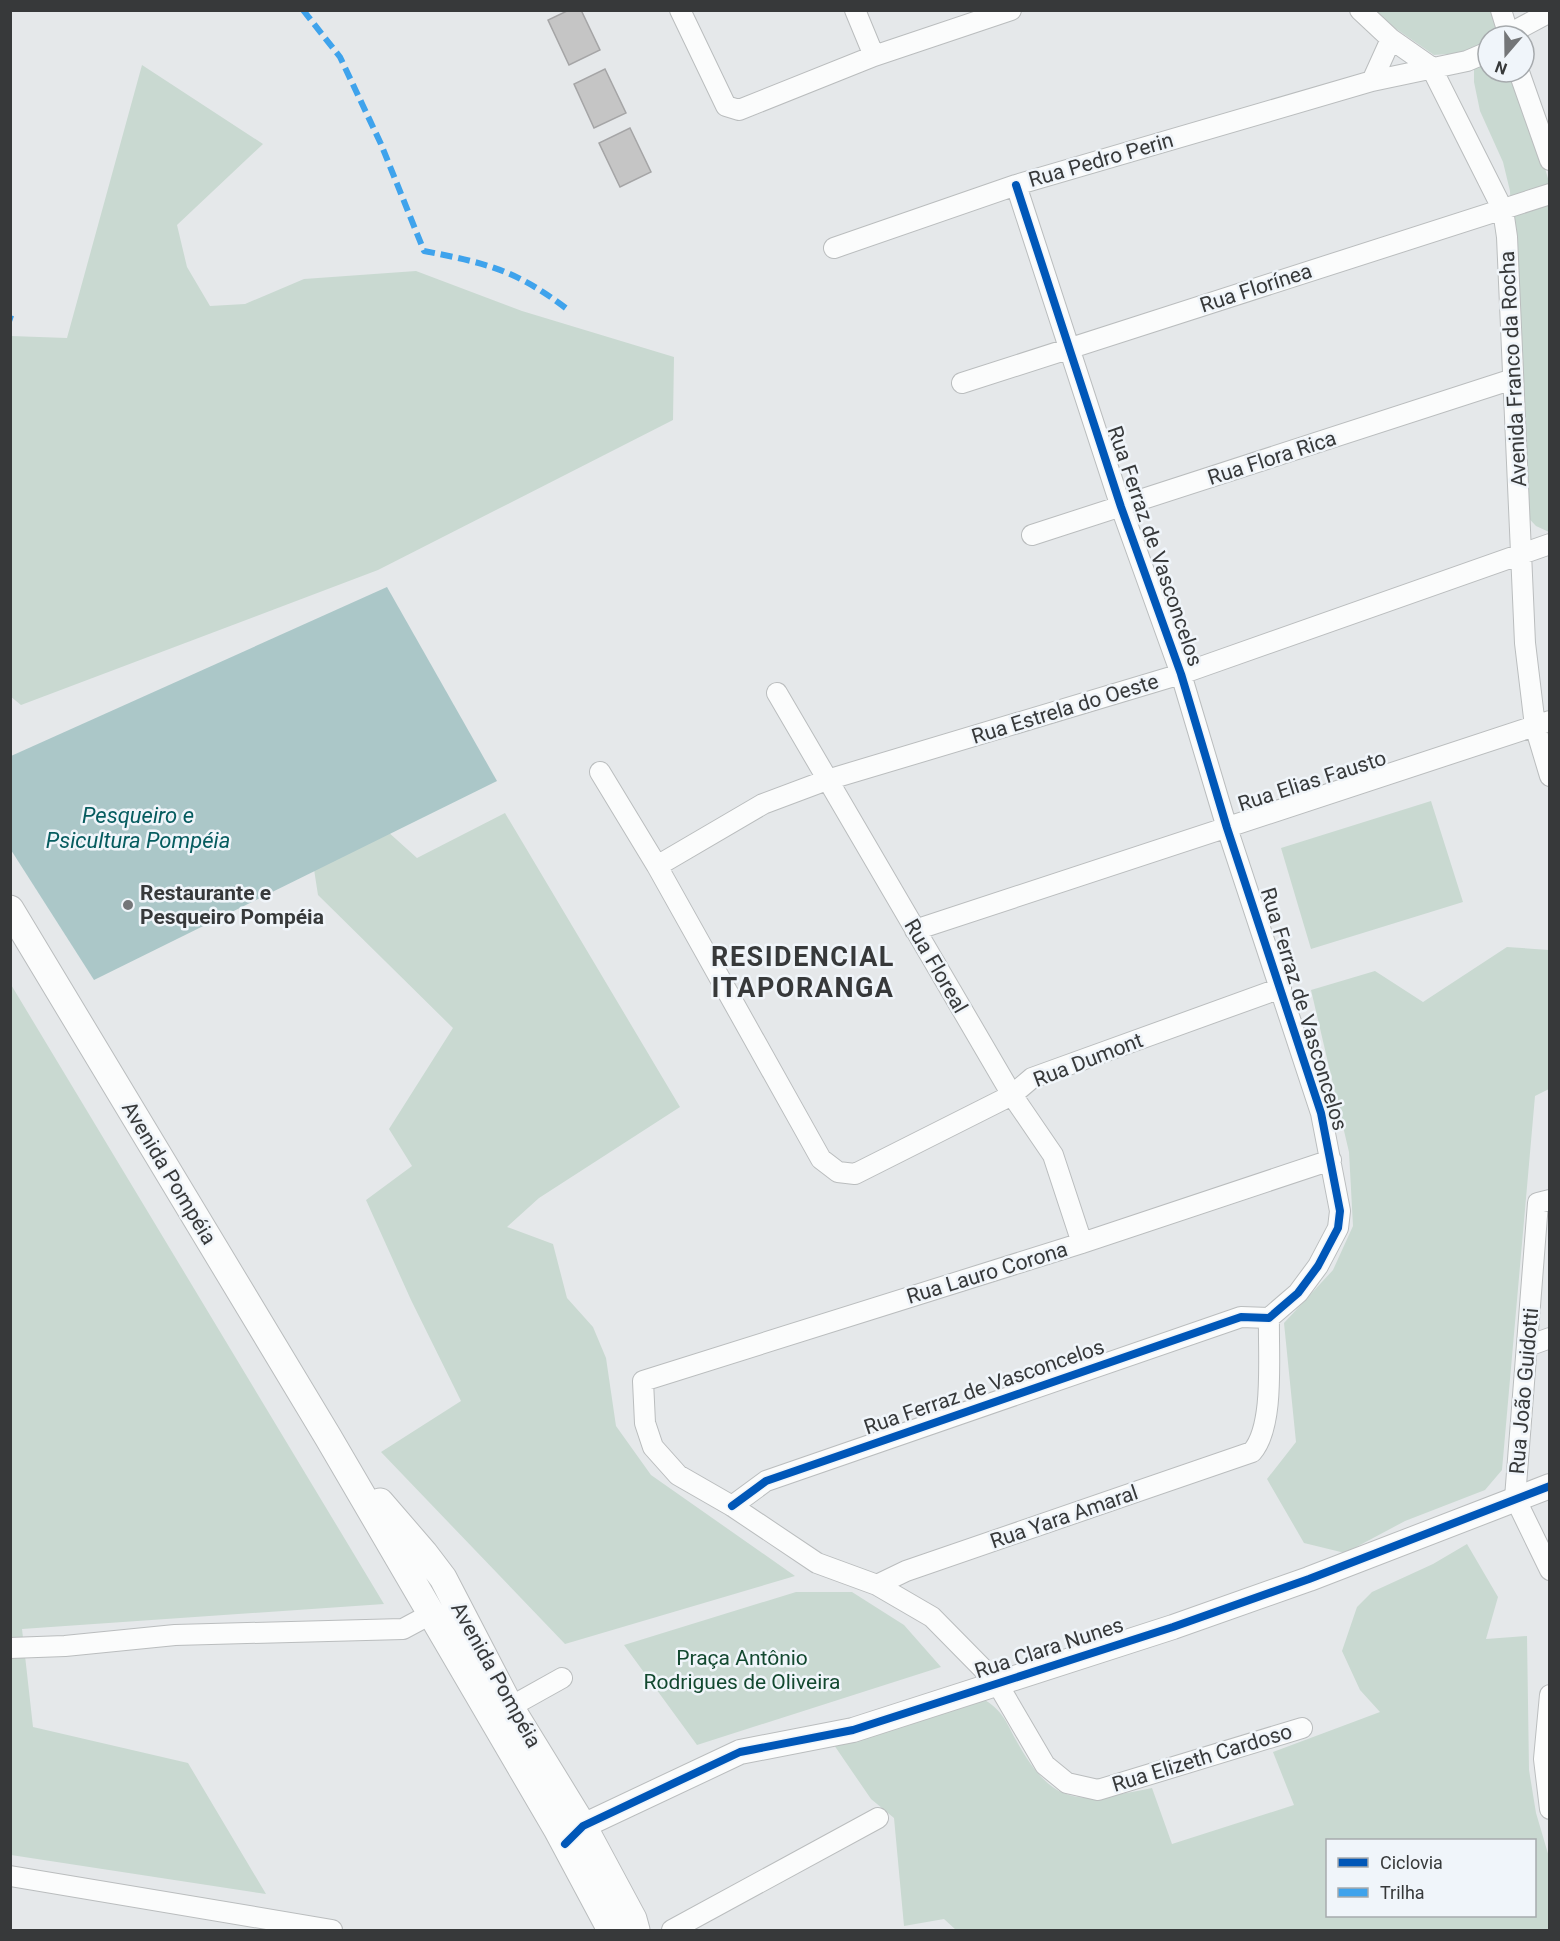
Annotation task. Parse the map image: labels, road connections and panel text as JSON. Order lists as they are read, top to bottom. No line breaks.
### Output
{"streets":{"main road":["Avenida Pompéia"],"street":["Rua Pedro Perin","Rua Florínea","Avenida Franco da Rocha","Rua Flora Rica","Rua Ferraz de Vasconcelos","Rua Estrela do Oeste","Rua Elias Fausto","Rua Floreal","Rua Dumont","Rua Lauro Corona","Rua João Guidotti","Rua Yara Amaral","Rua Clara Nunes","Rua Elizeth Cardoso"]},"crossings":[["Rua Pedro Perin","Avenida Franco da Rocha"],["Rua Pedro Perin","Rua Ferraz de Vasconcelos"],["Rua Florínea","Avenida Franco da Rocha"],["Rua Florínea","Rua Ferraz de Vasconcelos"],["Avenida Franco da Rocha","Rua Flora Rica"],["Avenida Franco da Rocha","Rua Estrela do Oeste"],["Avenida Franco da Rocha","Rua Elias Fausto"],["Rua Flora Rica","Rua Ferraz de Vasconcelos"],["Rua Ferraz de Vasconcelos","Rua Estrela do Oeste"],["Rua Ferraz de Vasconcelos","Rua Elias Fausto"],["Rua Ferraz de Vasconcelos","Rua Dumont"],["Rua Ferraz de Vasconcelos","Rua Lauro Corona"],["Rua Ferraz de Vasconcelos","Rua Yara Amaral"],["Rua Estrela do Oeste","Rua Floreal"],["Rua Estrela do Oeste","Rua Dumont"],["Rua Elias Fausto","Rua Floreal"],["Rua Floreal","Rua Dumont"],["Rua Floreal","Rua Lauro Corona"],["Avenida Pompéia","Rua Clara Nunes"],["Rua João Guidotti","Rua Clara Nunes"],["Rua Clara Nunes","Rua Elizeth Cardoso"]],"districts":["RESIDENCIAL ITAPORANGA"],"water":["Pesqueiro e Psicultura Pompéia"],"parks":["Praça Antônio Rodrigues de Oliveira"],"places":["Restaurante e Pesqueiro Pompéia"],"legend":["Ciclovia","Trilha"],"north":"bottom"}
